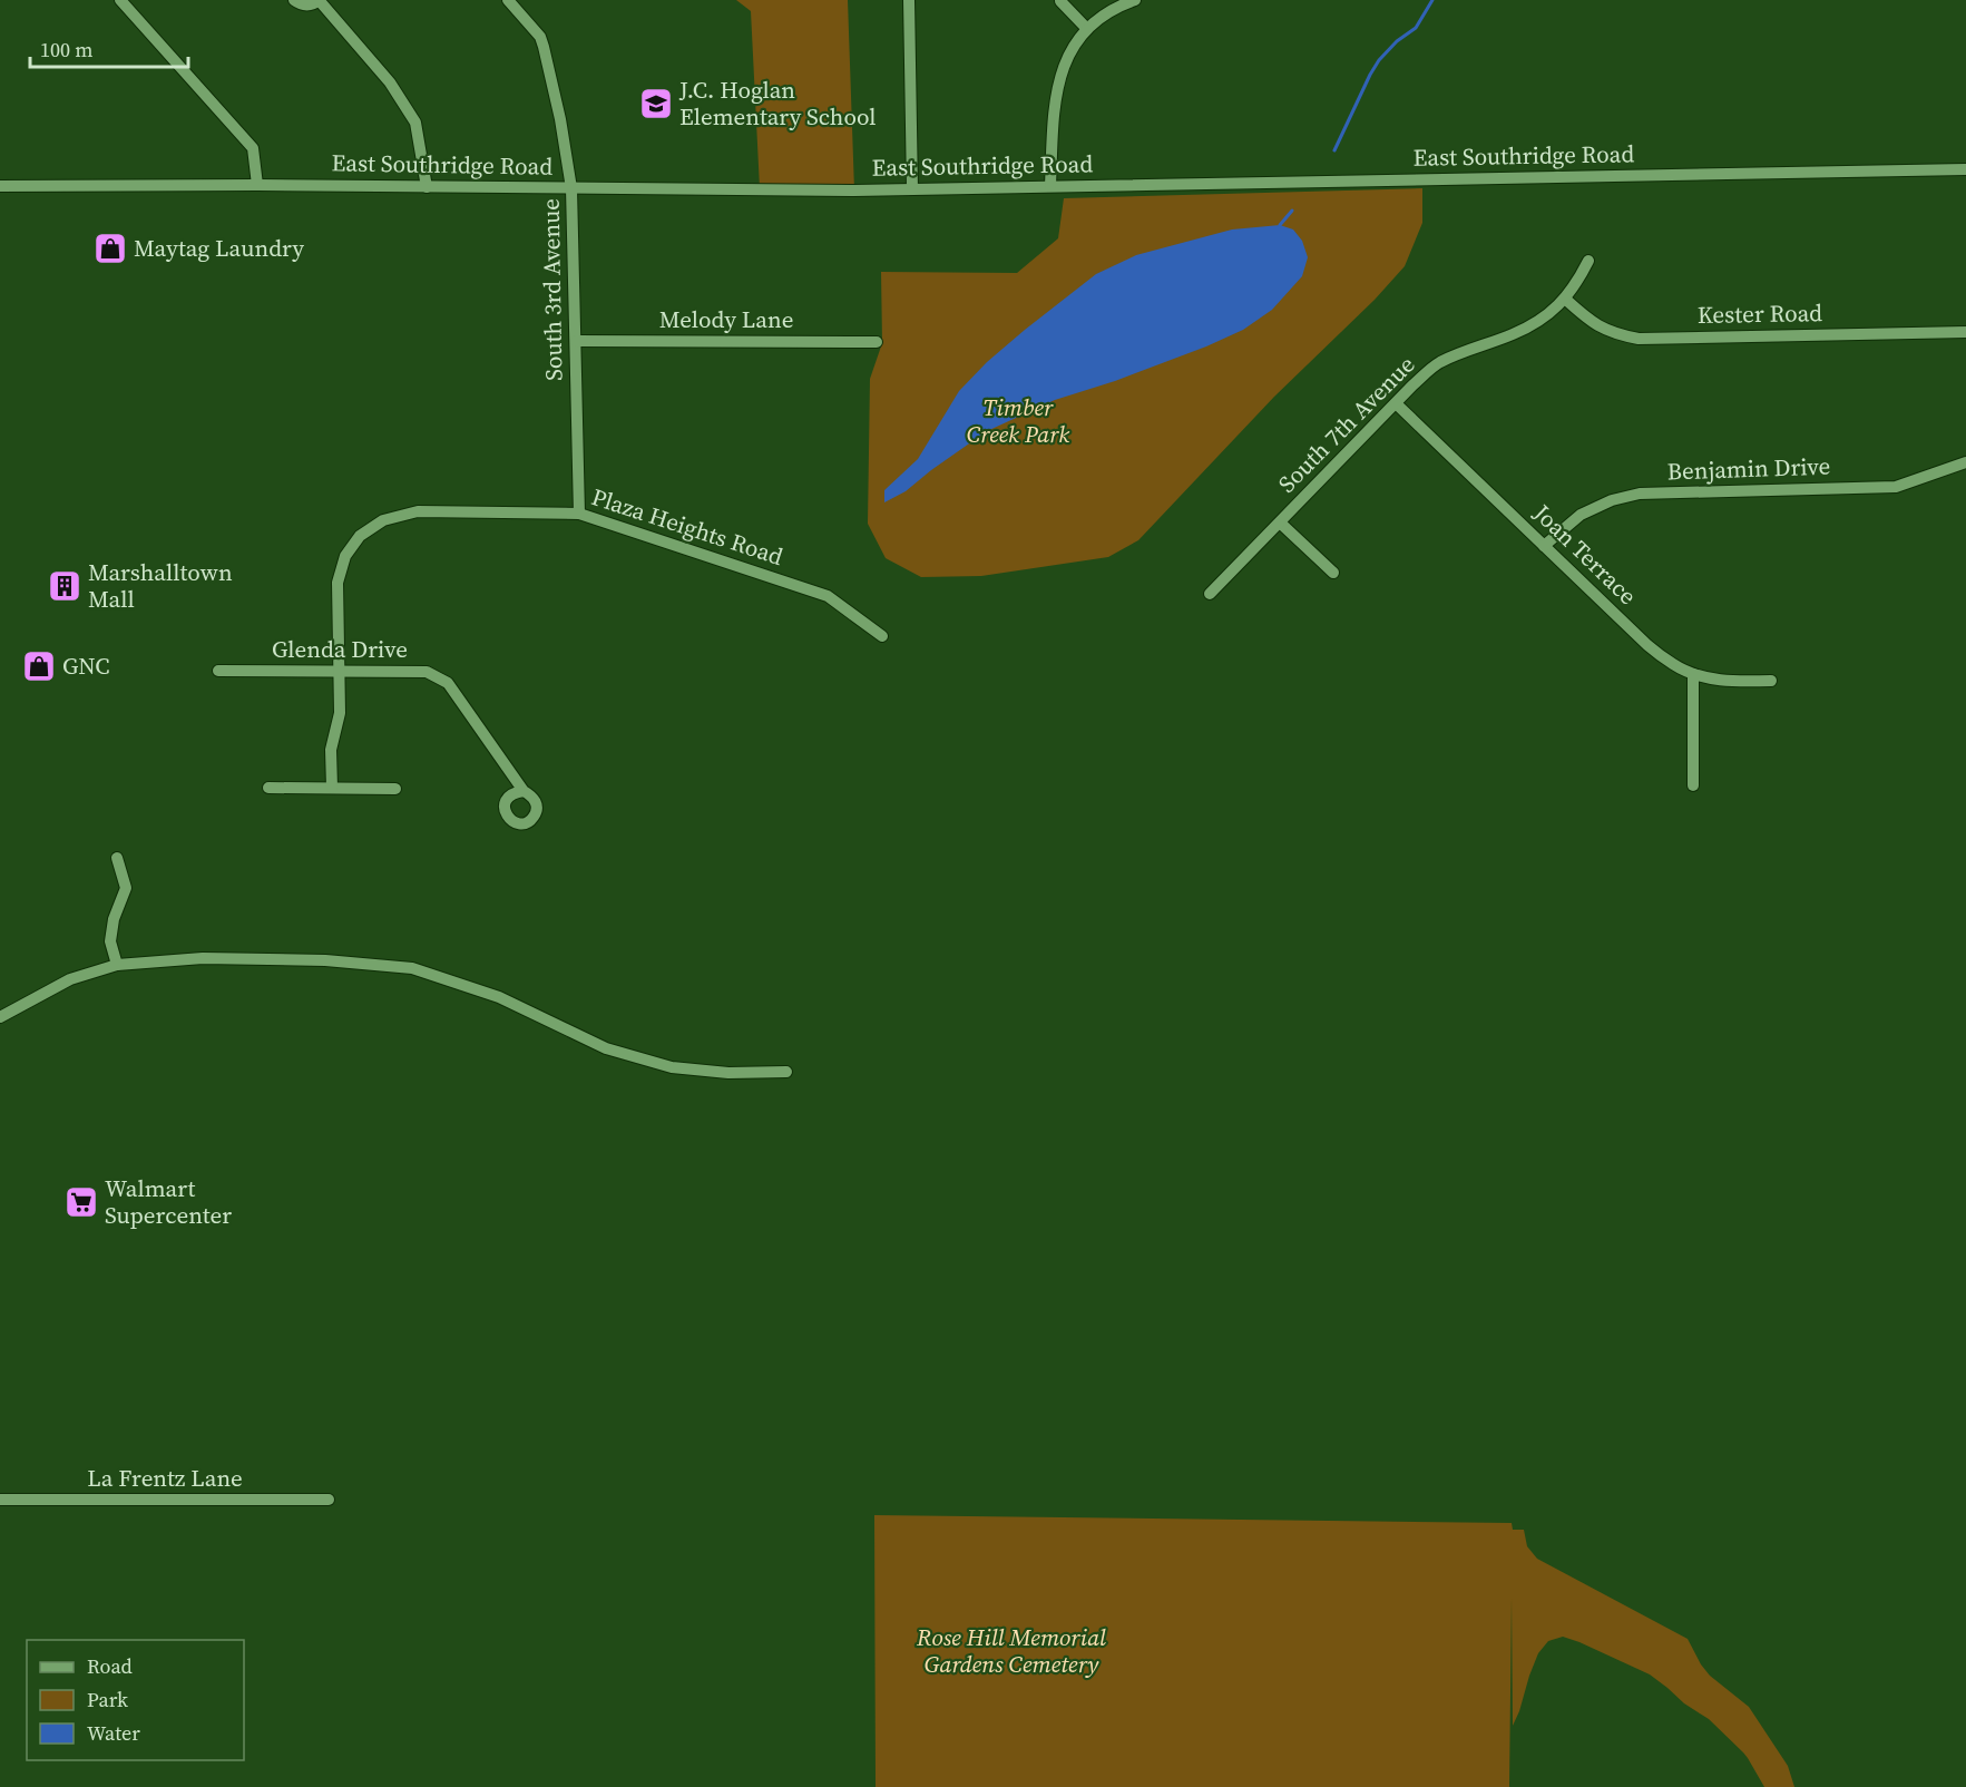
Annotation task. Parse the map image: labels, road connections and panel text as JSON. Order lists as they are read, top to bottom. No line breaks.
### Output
{"streets":{"street":["East Southridge Road","South 3rd Avenue","Kester Road","Melody Lane","South 7th Avenue","Benjamin Drive","Plaza Heights Road","Joan Terrace","Glenda Drive","La Frentz Lane"]},"crossings":[["East Southridge Road","South 3rd Avenue"],["South 3rd Avenue","Melody Lane"],["South 3rd Avenue","Plaza Heights Road"],["Kester Road","South 7th Avenue"],["South 7th Avenue","Joan Terrace"],["Benjamin Drive","Joan Terrace"],["Plaza Heights Road","Glenda Drive"]],"parks":["Timber Creek Park","Rose Hill Memorial Gardens Cemetery"],"places":{"school or university":["J.C. Hoglan Elementary School"],"shop":["Maytag Laundry","GNC"],"building":["Marshalltown Mall"],"supermarket":["Walmart Supercenter"]},"legend":["Road","Park","Water"],"scale_bar":"100 m"}
